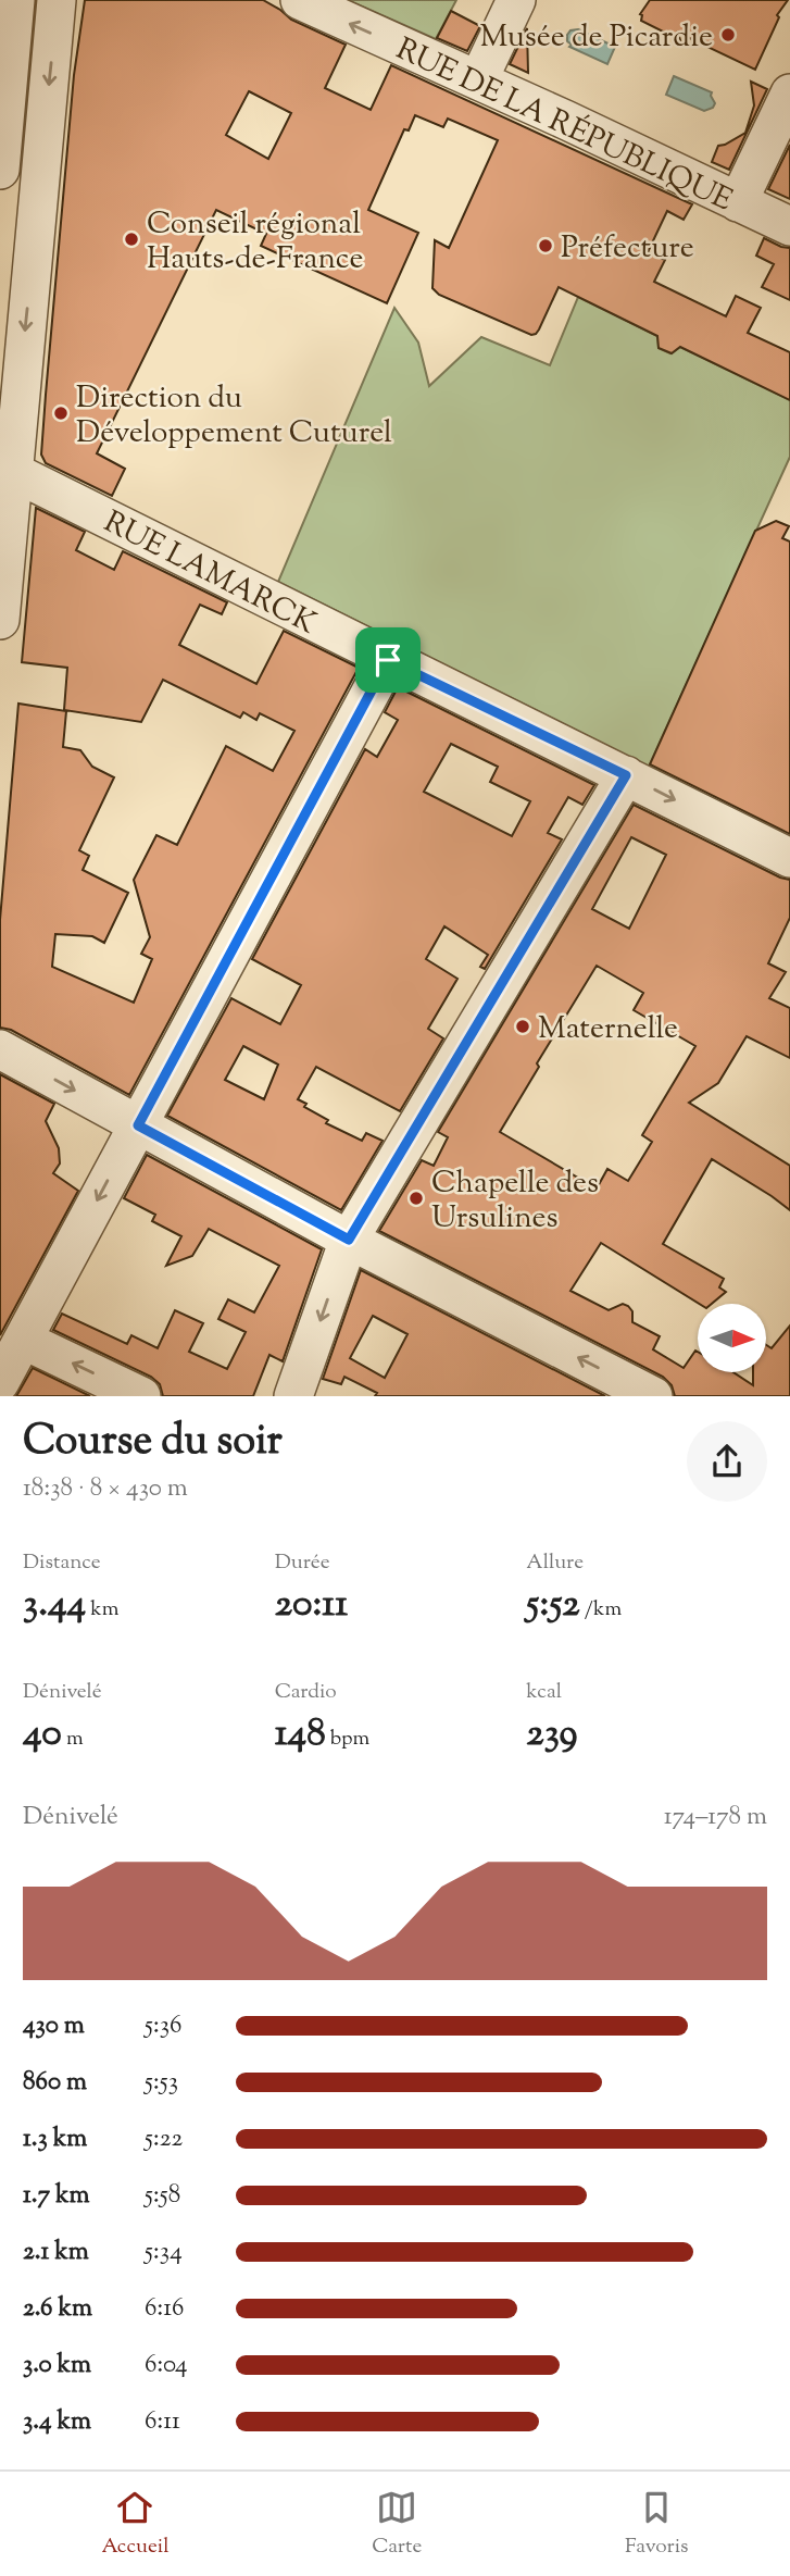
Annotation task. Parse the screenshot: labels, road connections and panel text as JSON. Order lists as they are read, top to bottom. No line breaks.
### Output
{"streets":{"street":["RUE DE LA RÉPUBLIQUE","RUE LAMARCK"]},"one_way":["RUE DE LA RÉPUBLIQUE"],"places":["Musée de Picardie","Conseil régional Hauts-de-France","Préfecture","Direction du Développement Cuturel","Maternelle","Chapelle des Ursulines"],"north":"right","page":{"heading":["Course du soir","18:38 · 8 × 430 m"],"stats":[["Distance","3.44 km"],["Durée","20:11"],["Allure","5:52 /km"],["Dénivelé","40 m"],["Cardio","148 bpm"],["kcal","239"]],"chart":["Dénivelé","174–178 m"],"list":[{"name":"430 m","note":"5:36"},{"name":"860 m","note":"5:53"},{"name":"1.3 km","note":"5:22"},{"name":"1.7 km","note":"5:58"},{"name":"2.1 km","note":"5:34"},{"name":"2.6 km","note":"6:16"},{"name":"3.0 km","note":"6:04"},{"name":"3.4 km","note":"6:11"}],"tabs":["Accueil","Carte","Favoris"]}}
